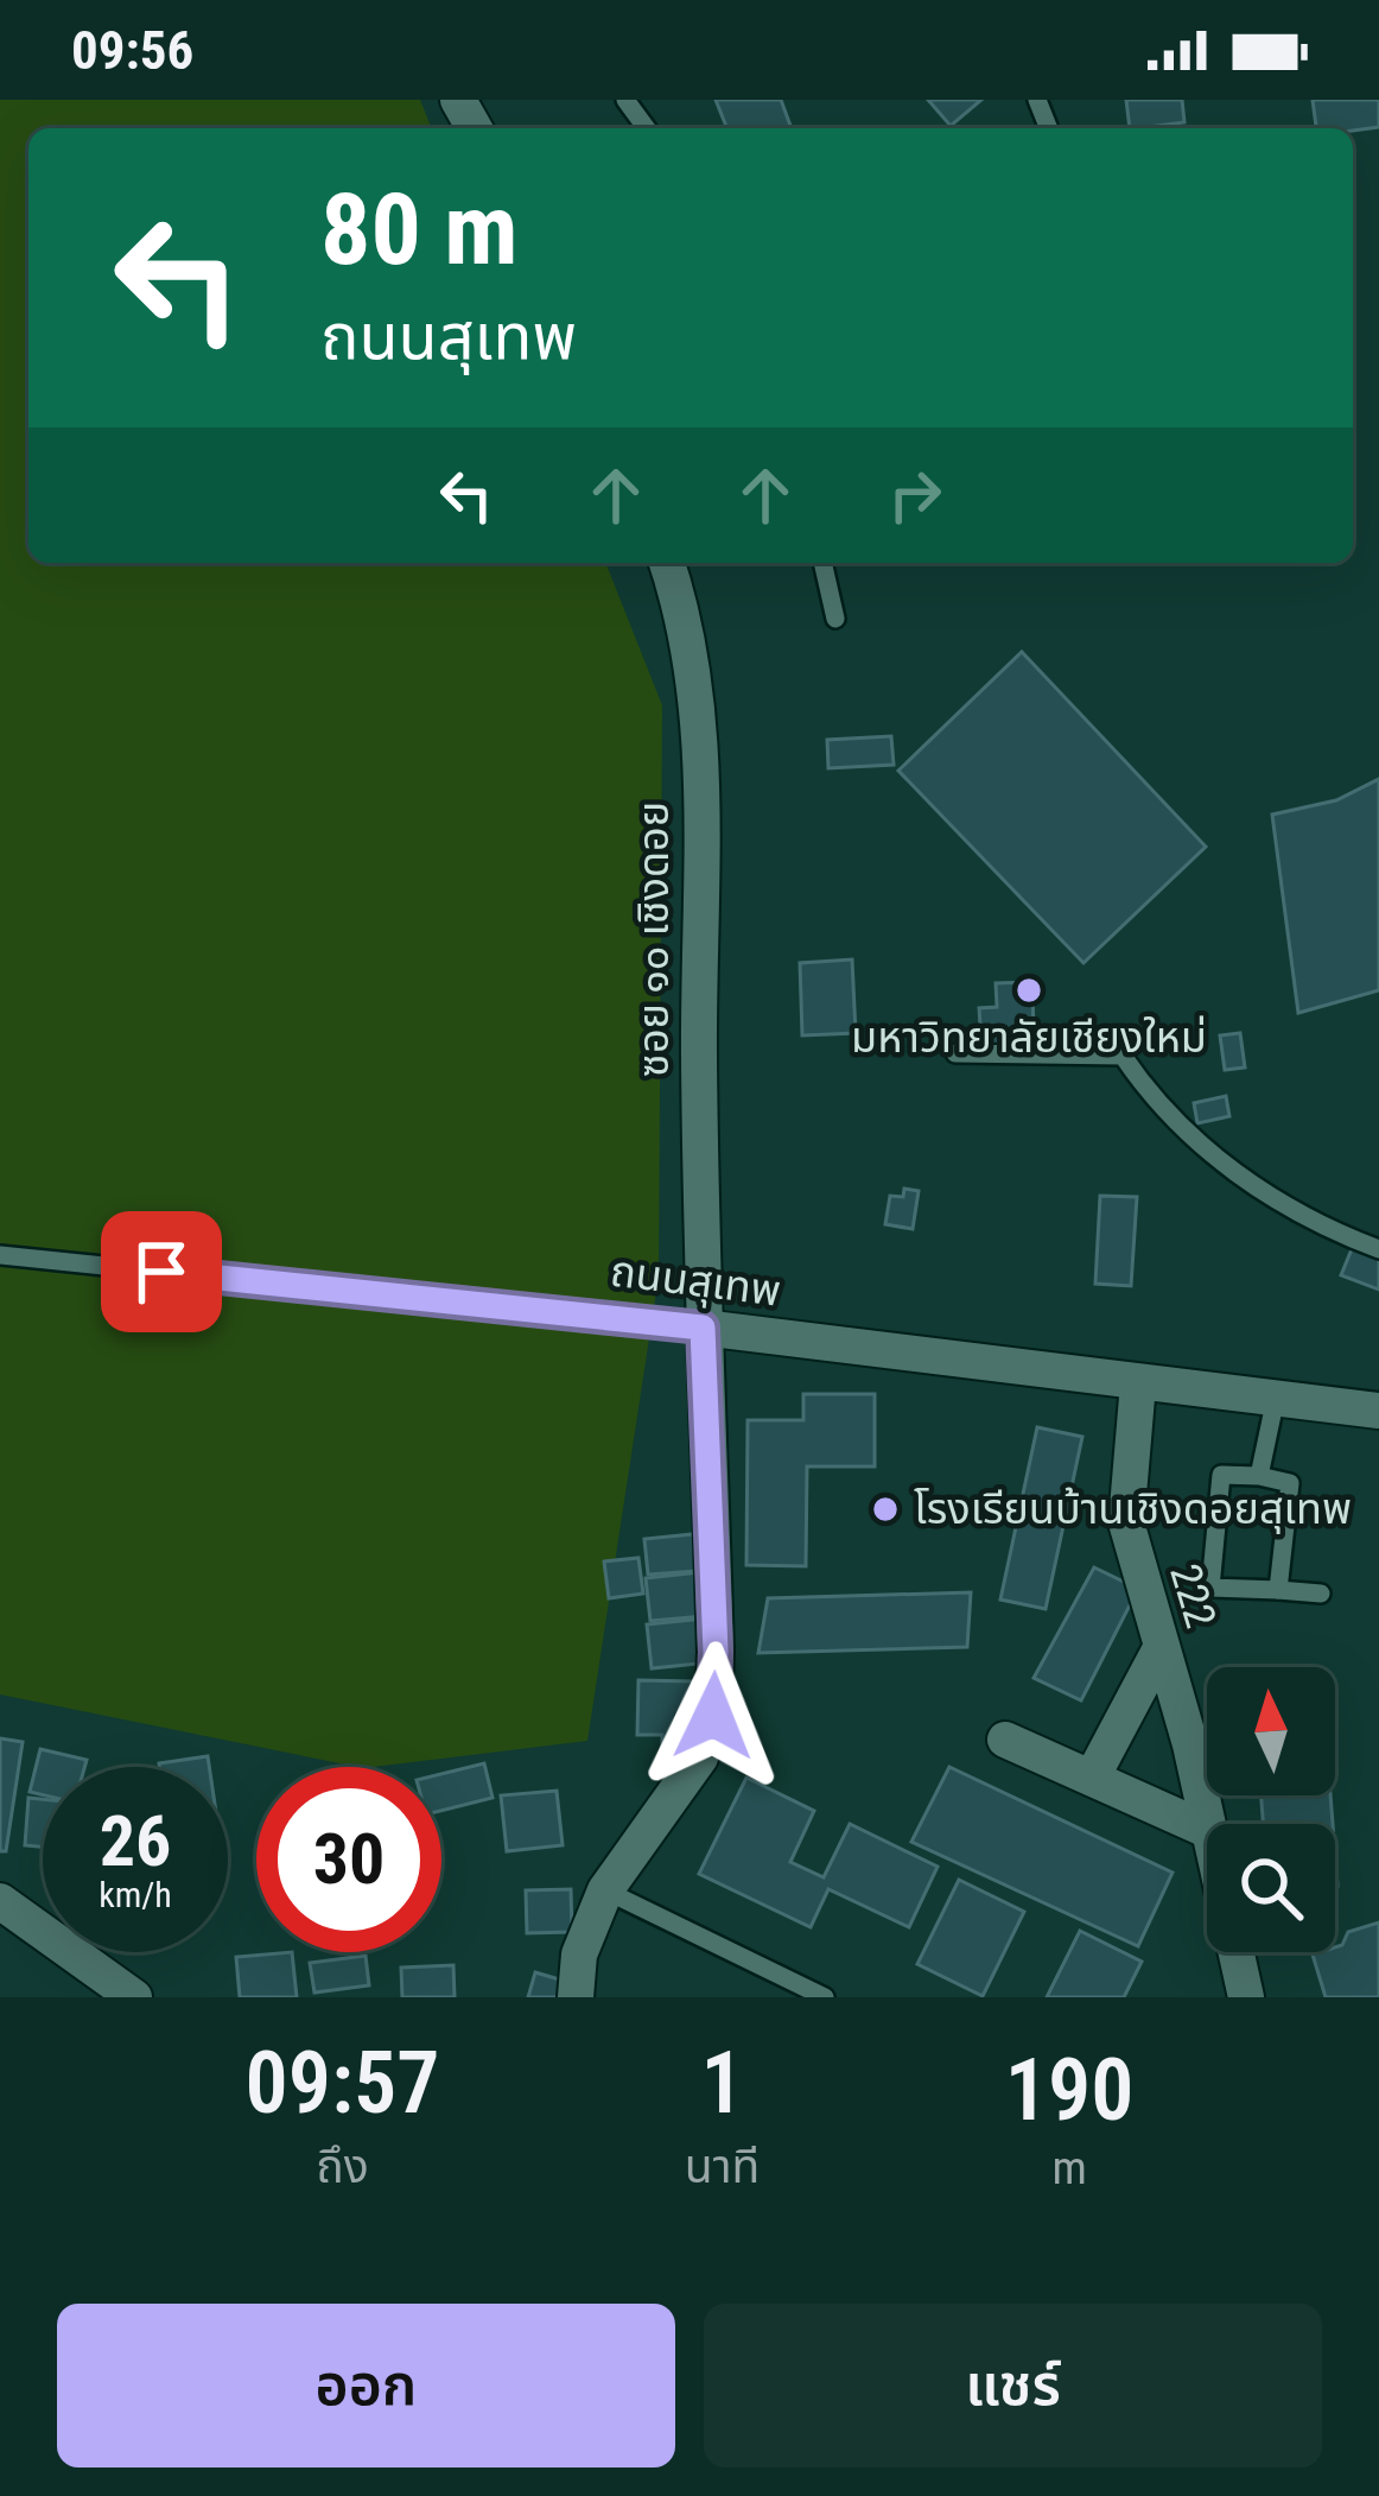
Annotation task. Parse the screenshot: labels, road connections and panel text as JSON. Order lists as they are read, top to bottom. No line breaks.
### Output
{"streets":{"street":["ซอย ๑๐ เชิงดอย","ถนนสุเทพ","222"]},"crossings":[["ซอย ๑๐ เชิงดอย","ถนนสุเทพ"],["ถนนสุเทพ","222"]],"places":["มหาวิทยาลัยเชียงใหม่","โรงเรียนบ้านเชิงดอยสุเทพ"],"north":"top","page":{"status":"09:56","turn":["80 m","ถนนสุเทพ"],"speed":"26 km/h","limit":"30","eta":["09:57","ถึง","1","นาที","190","m"],"buttons":["ออก","แชร์"]}}
